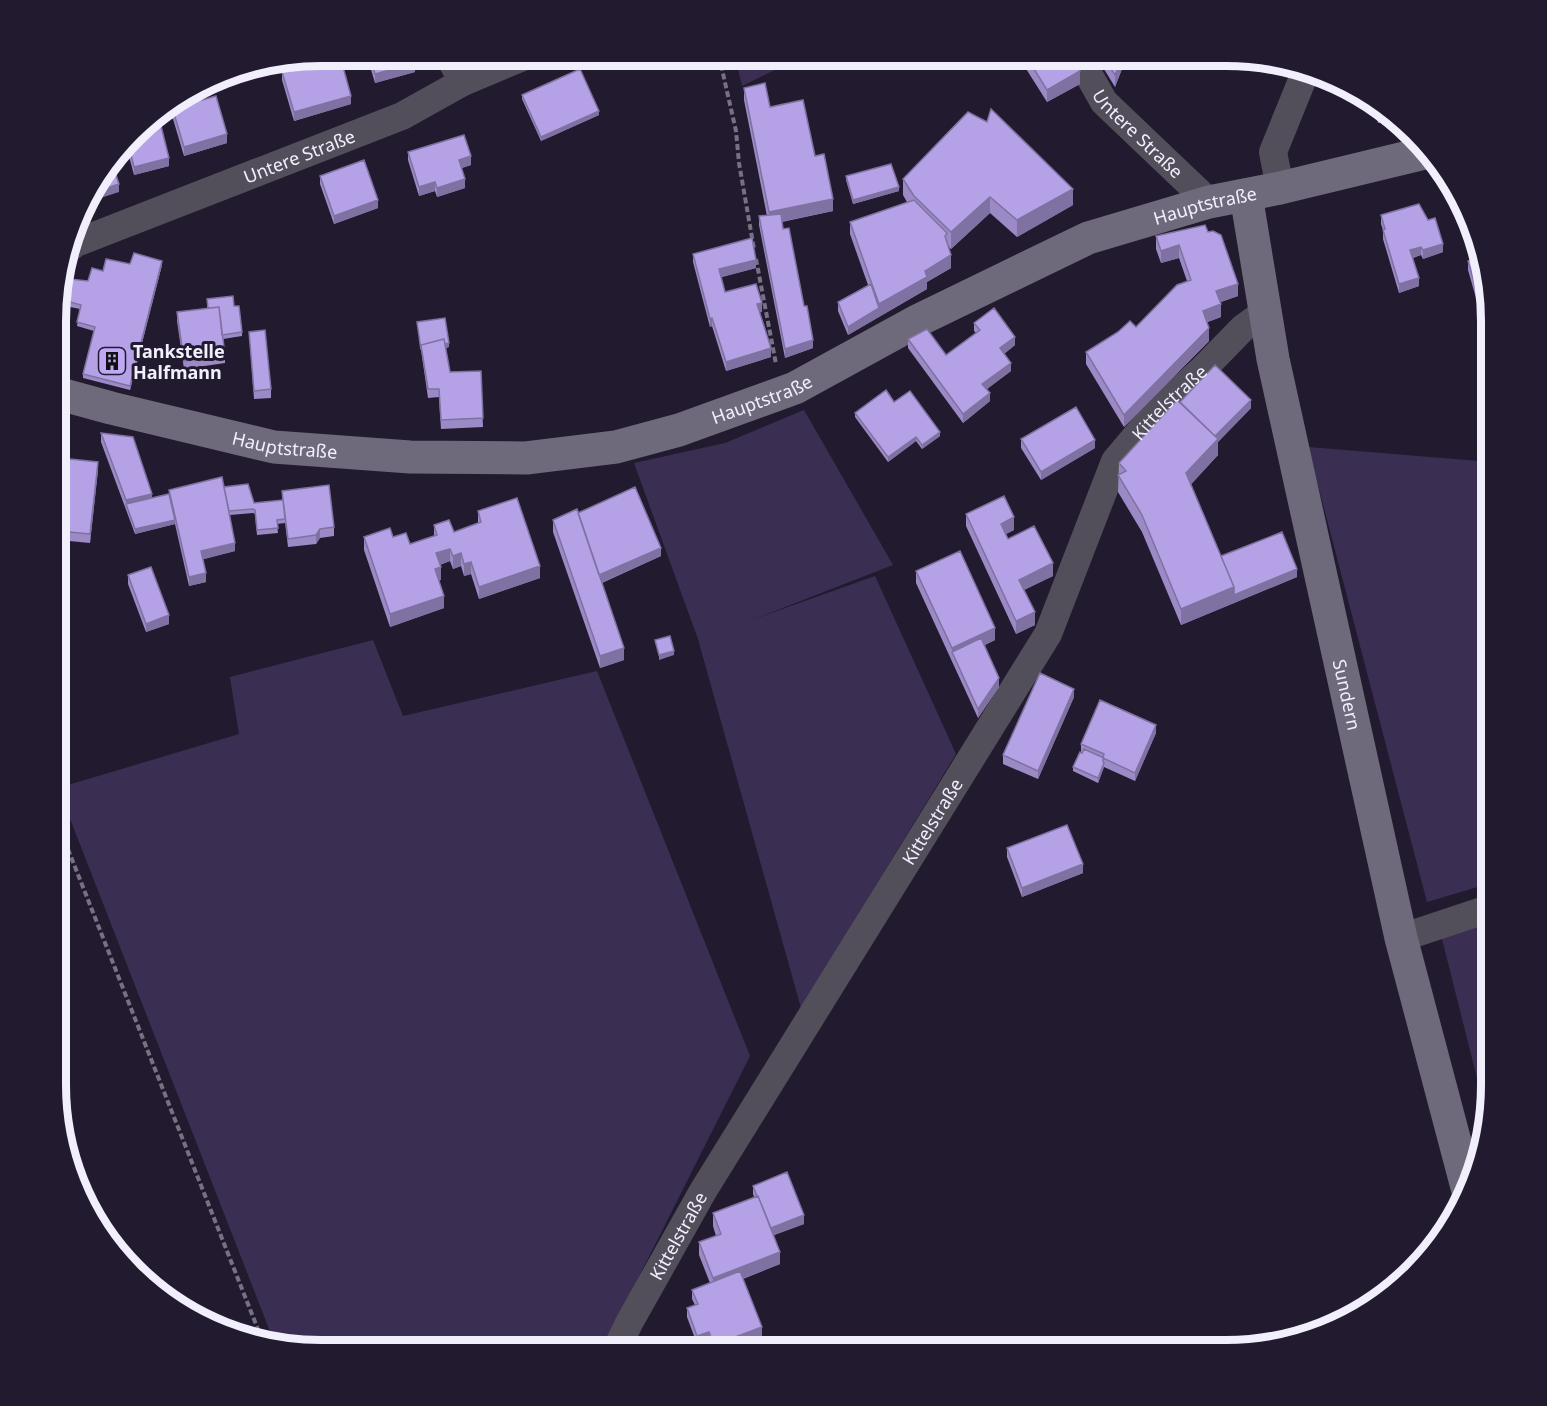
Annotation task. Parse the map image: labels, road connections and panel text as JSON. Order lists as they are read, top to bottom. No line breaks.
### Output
{"streets":{"main road":["Hauptstraße","Sundern"],"street":["Untere Straße","Kittelstraße"]},"crossings":[["Untere Straße","Hauptstraße"],["Hauptstraße","Sundern"],["Kittelstraße","Sundern"]],"places":{"building":["Tankstelle Halfmann"]}}
